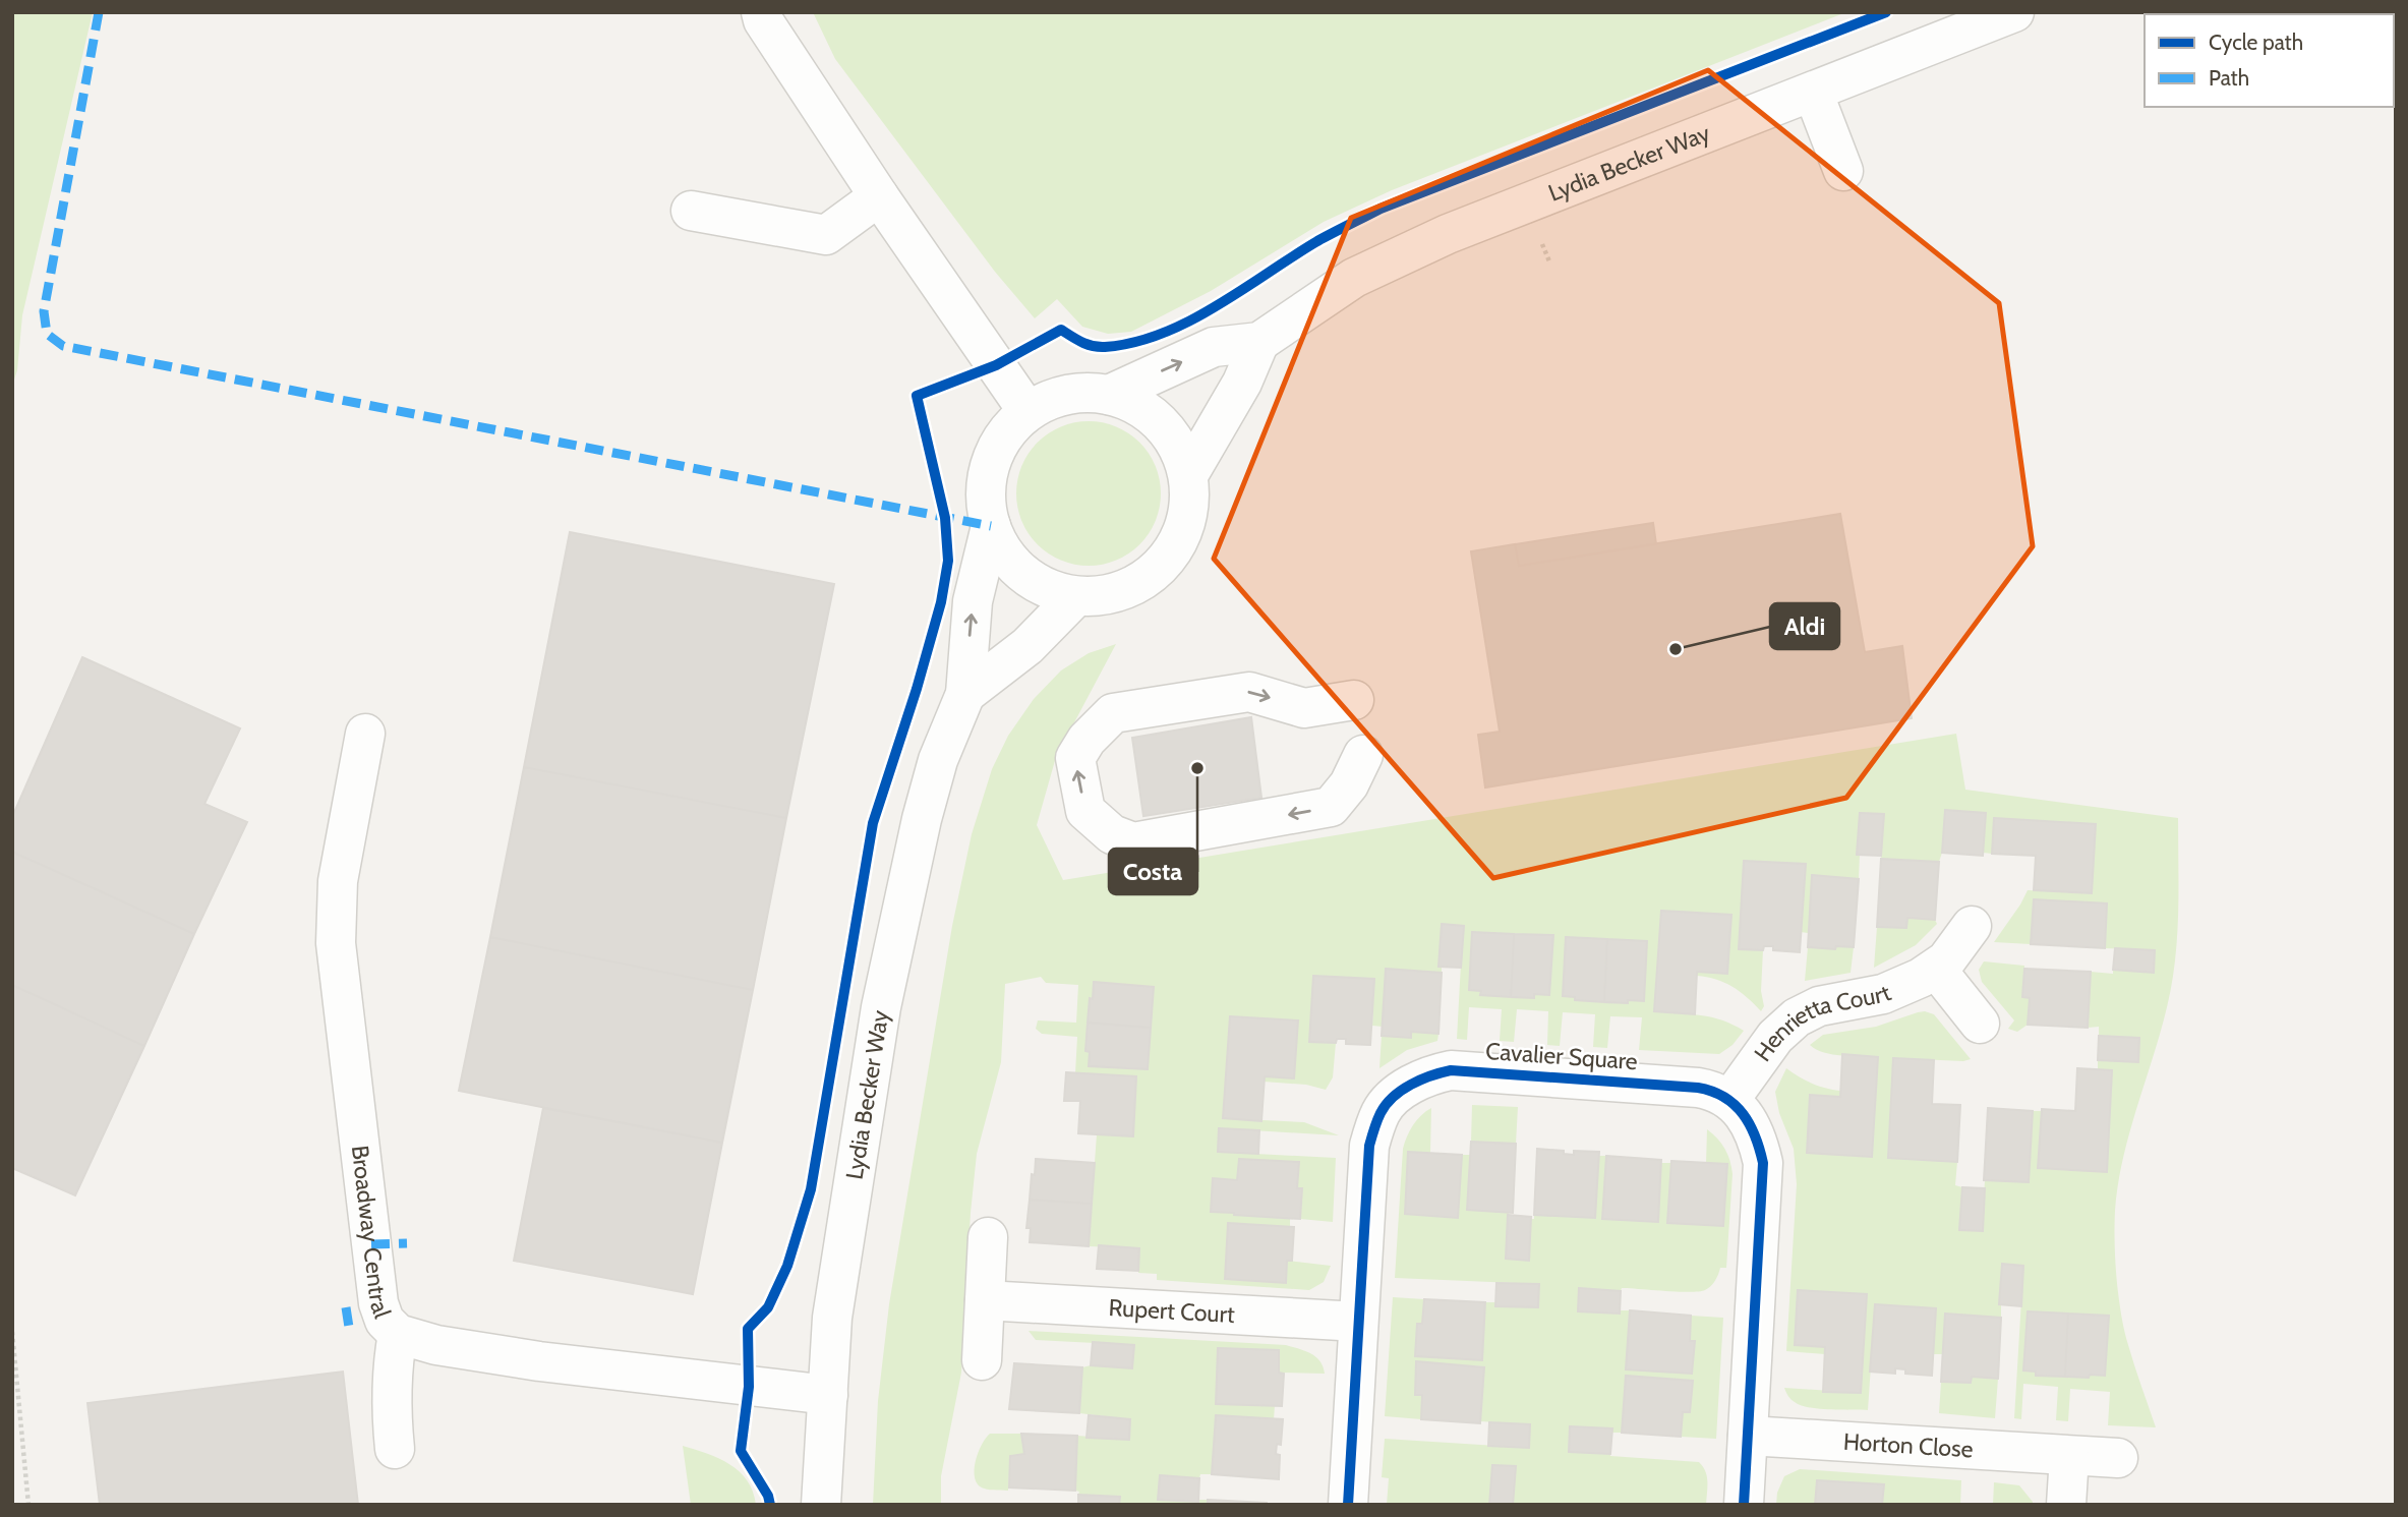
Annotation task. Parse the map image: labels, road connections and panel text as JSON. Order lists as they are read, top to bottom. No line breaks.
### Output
{"streets":{"street":["Lydia Becker Way","Henrietta Court","Cavalier Square","Broadway Central","Rupert Court","Horton Close"]},"crossings":[["Lydia Becker Way","Broadway Central"],["Henrietta Court","Cavalier Square"],["Cavalier Square","Rupert Court"]],"places":["Aldi","Costa"],"legend":["Cycle path","Path"]}
